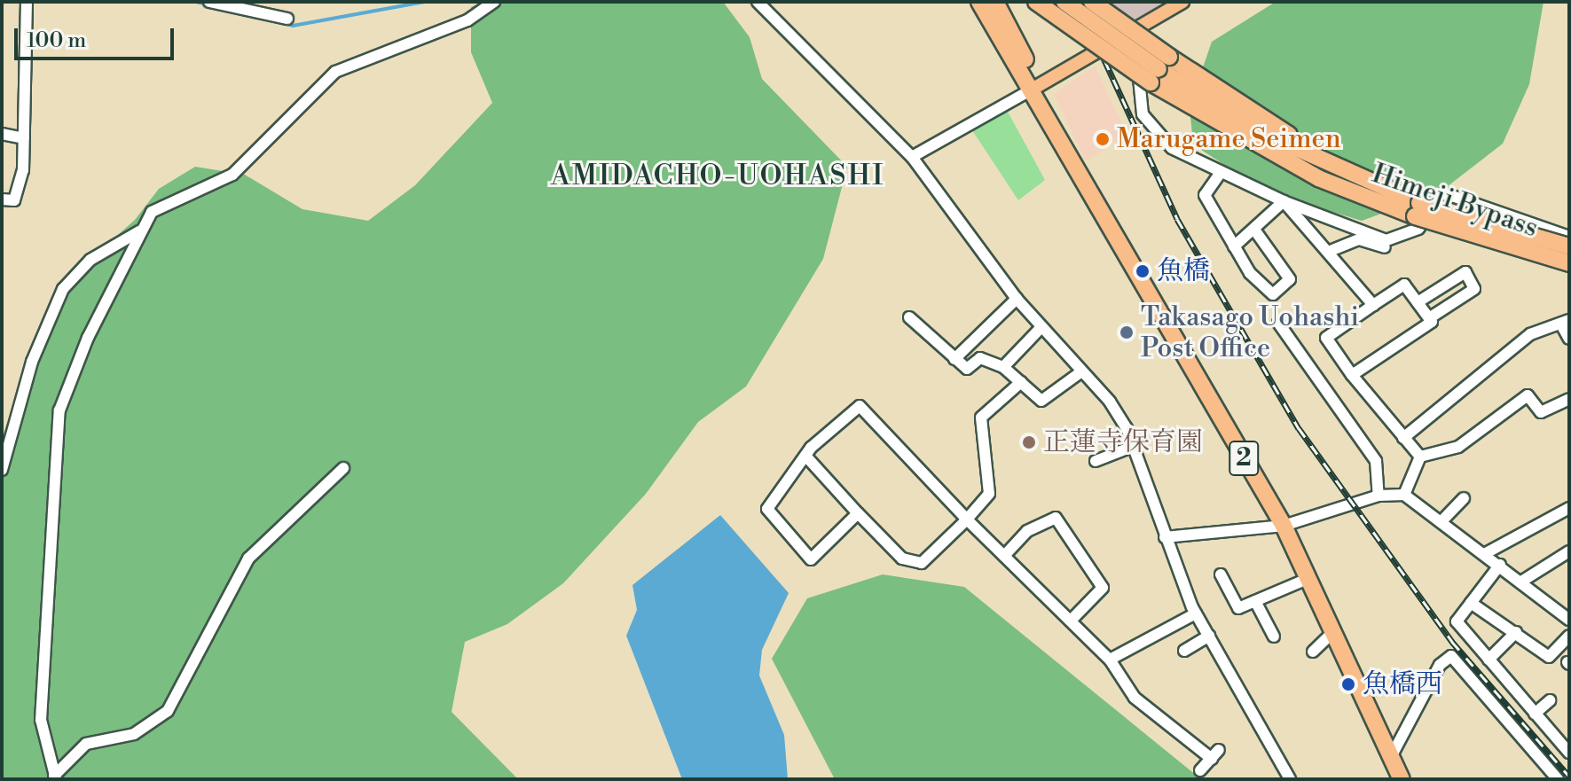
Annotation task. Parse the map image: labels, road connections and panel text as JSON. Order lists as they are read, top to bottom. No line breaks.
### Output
{"streets":{"highway":["Himeji Bypass","2"]},"districts":["AMIDACHO-UOHASHI"],"places":["Marugame Seimen","魚橋","Takasago Uohashi Post Office","正蓮寺保育園","魚橋西"],"scale_bar":"100 m"}
